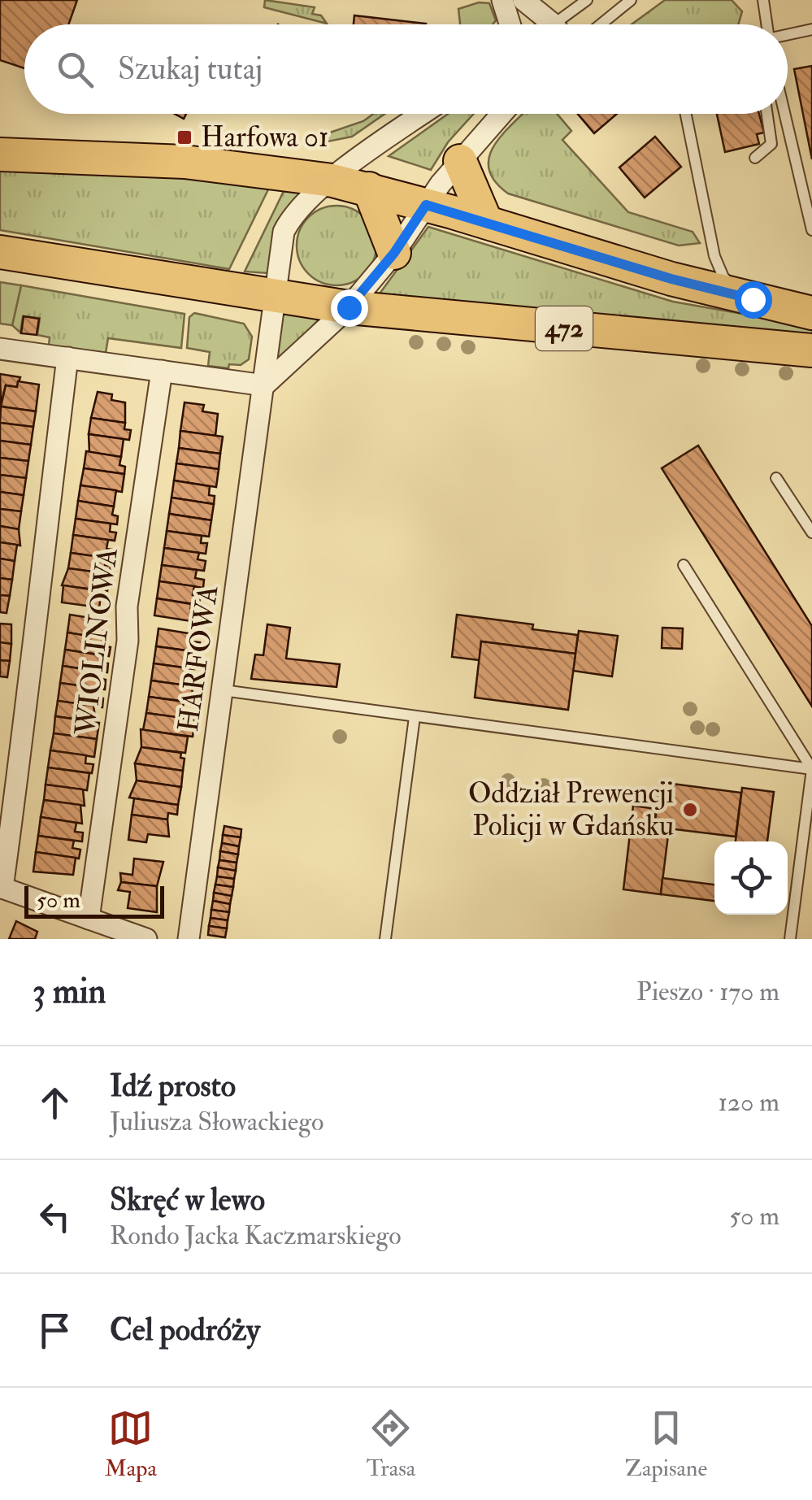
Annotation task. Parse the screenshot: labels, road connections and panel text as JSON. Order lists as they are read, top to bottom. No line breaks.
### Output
{"streets":{"main road":["472"],"street":["WIOLINOWA","HARFOWA"]},"crossings":[["472","HARFOWA"]],"places":{"transit":["Harfowa 01"],"other":["Oddział Prewencji Policji w Gdańsku"]},"scale_bar":"50 m","page":{"search":"Szukaj tutaj","scale":"50 m","heading":["3 min","Pieszo · 170 m"],"list":[["Idź prosto","Juliusza Słowackiego","120 m"],["Skręć w lewo","Rondo Jacka Kaczmarskiego","50 m"],"Cel podróży"],"nav":["Mapa","Trasa","Zapisane"]}}
